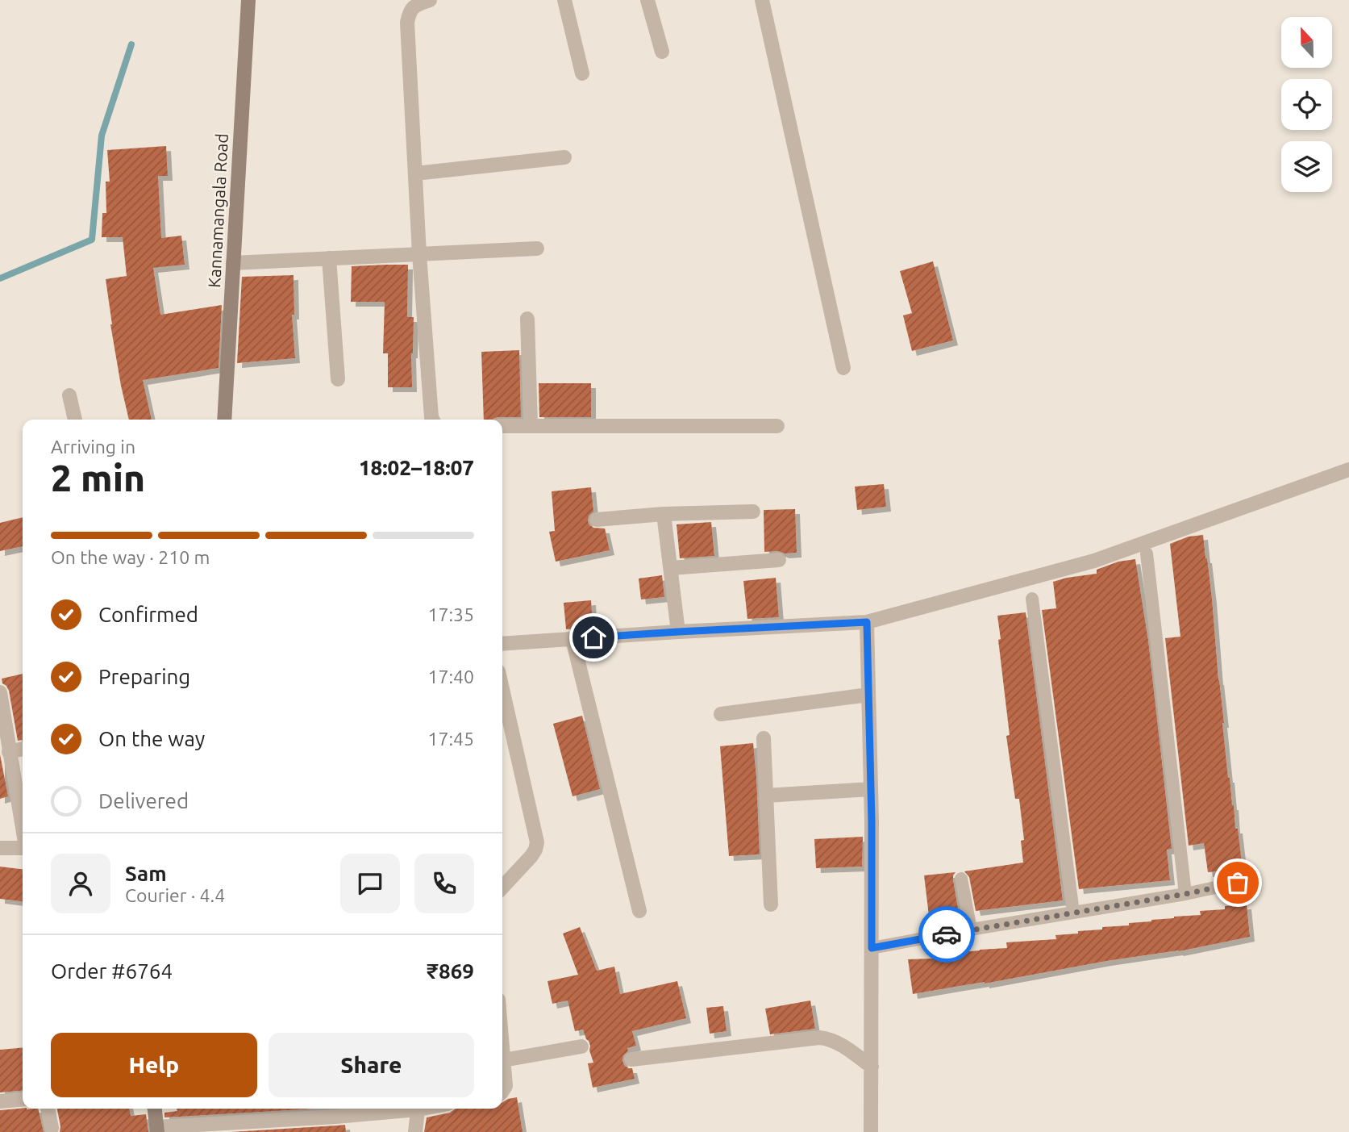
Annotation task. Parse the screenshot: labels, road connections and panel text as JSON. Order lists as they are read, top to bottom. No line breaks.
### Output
{"streets":{"main road":["Kannamangala Road"]},"north":"top","page":{"heading":["2 min","Arriving in","18:02–18:07"],"panel":["Sam","Courier · 4.4","Order #6764","₹869"],"bar":"On the way · 210 m","list":[["Confirmed","17:35"],["Preparing","17:40"],["On the way","17:45"],"Delivered"],"buttons":["Help","Share"]}}
